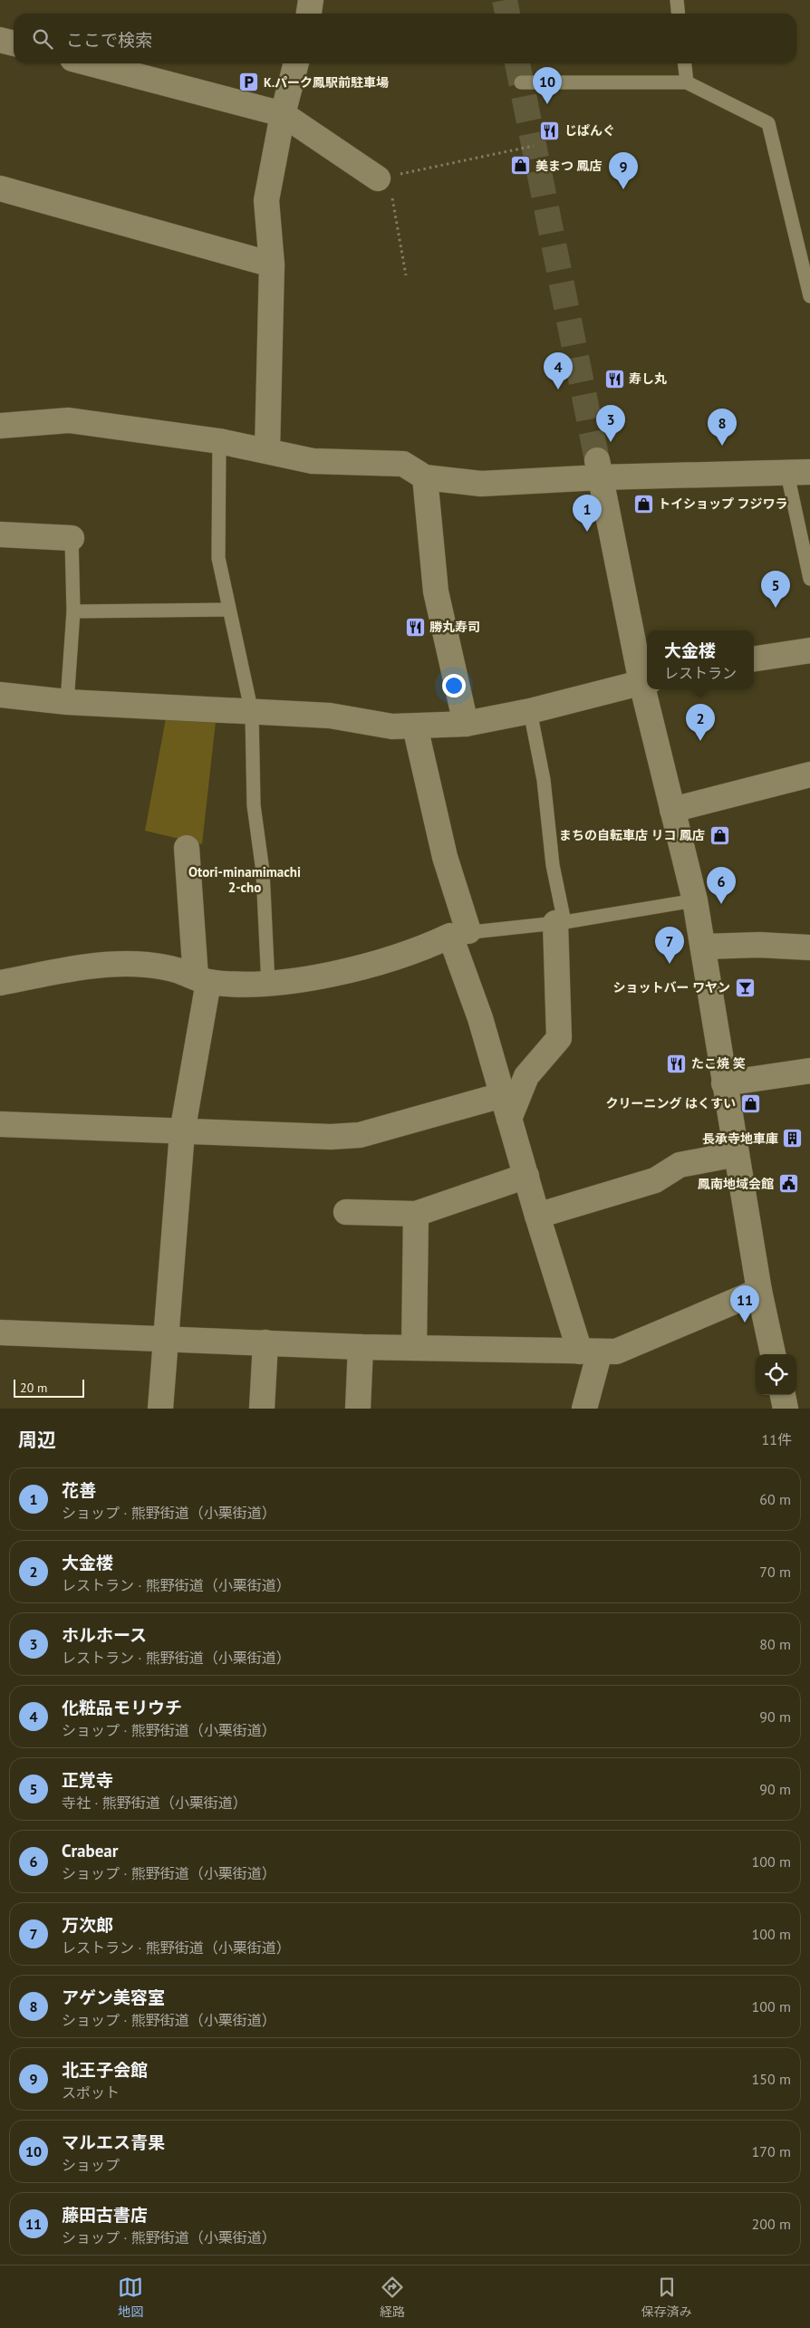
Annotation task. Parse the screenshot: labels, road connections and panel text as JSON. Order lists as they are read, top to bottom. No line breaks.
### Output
{"districts":["Otori-minamimachi 2-cho"],"places":{"parking":["K.パーク鳳駅前駐車場"],"restaurant":["じぱんぐ","寿し丸","勝丸寿司","たこ焼 笑"],"shop":["美まつ 鳳店","トイショップ フジワラ","まちの自転車店 リコ 鳳店","クリーニング はくすい"],"bar":["ショットバー ワヤン"],"building":["長承寺地車庫"],"public building":["鳳南地域会館"]},"scale_bar":"20 m","page":{"search":"ここで検索","pins":["10","9","4","3","8","1","5","2","6","7","11"],"popup":["大金楼","レストラン"],"scale":"20 m","heading":["周辺","11件"],"list":[{"mark":"1","name":"花善","note":"ショップ · 熊野街道（小栗街道）","value":"60 m"},{"mark":"2","name":"大金楼","note":"レストラン · 熊野街道（小栗街道）","value":"70 m"},{"mark":"3","name":"ホルホース","note":"レストラン · 熊野街道（小栗街道）","value":"80 m"},{"mark":"4","name":"化粧品モリウチ","note":"ショップ · 熊野街道（小栗街道）","value":"90 m"},{"mark":"5","name":"正覚寺","note":"寺社 · 熊野街道（小栗街道）","value":"90 m"},{"mark":"6","name":"Crabear","note":"ショップ · 熊野街道（小栗街道）","value":"100 m"},{"mark":"7","name":"万次郎","note":"レストラン · 熊野街道（小栗街道）","value":"100 m"},{"mark":"8","name":"アゲン美容室","note":"ショップ · 熊野街道（小栗街道）","value":"100 m"},{"mark":"9","name":"北王子会館","note":"スポット","value":"150 m"},{"mark":"10","name":"マルエス青果","note":"ショップ","value":"170 m"},{"mark":"11","name":"藤田古書店","note":"ショップ · 熊野街道（小栗街道）","value":"200 m"}],"nav":["地図","経路","保存済み"]}}
